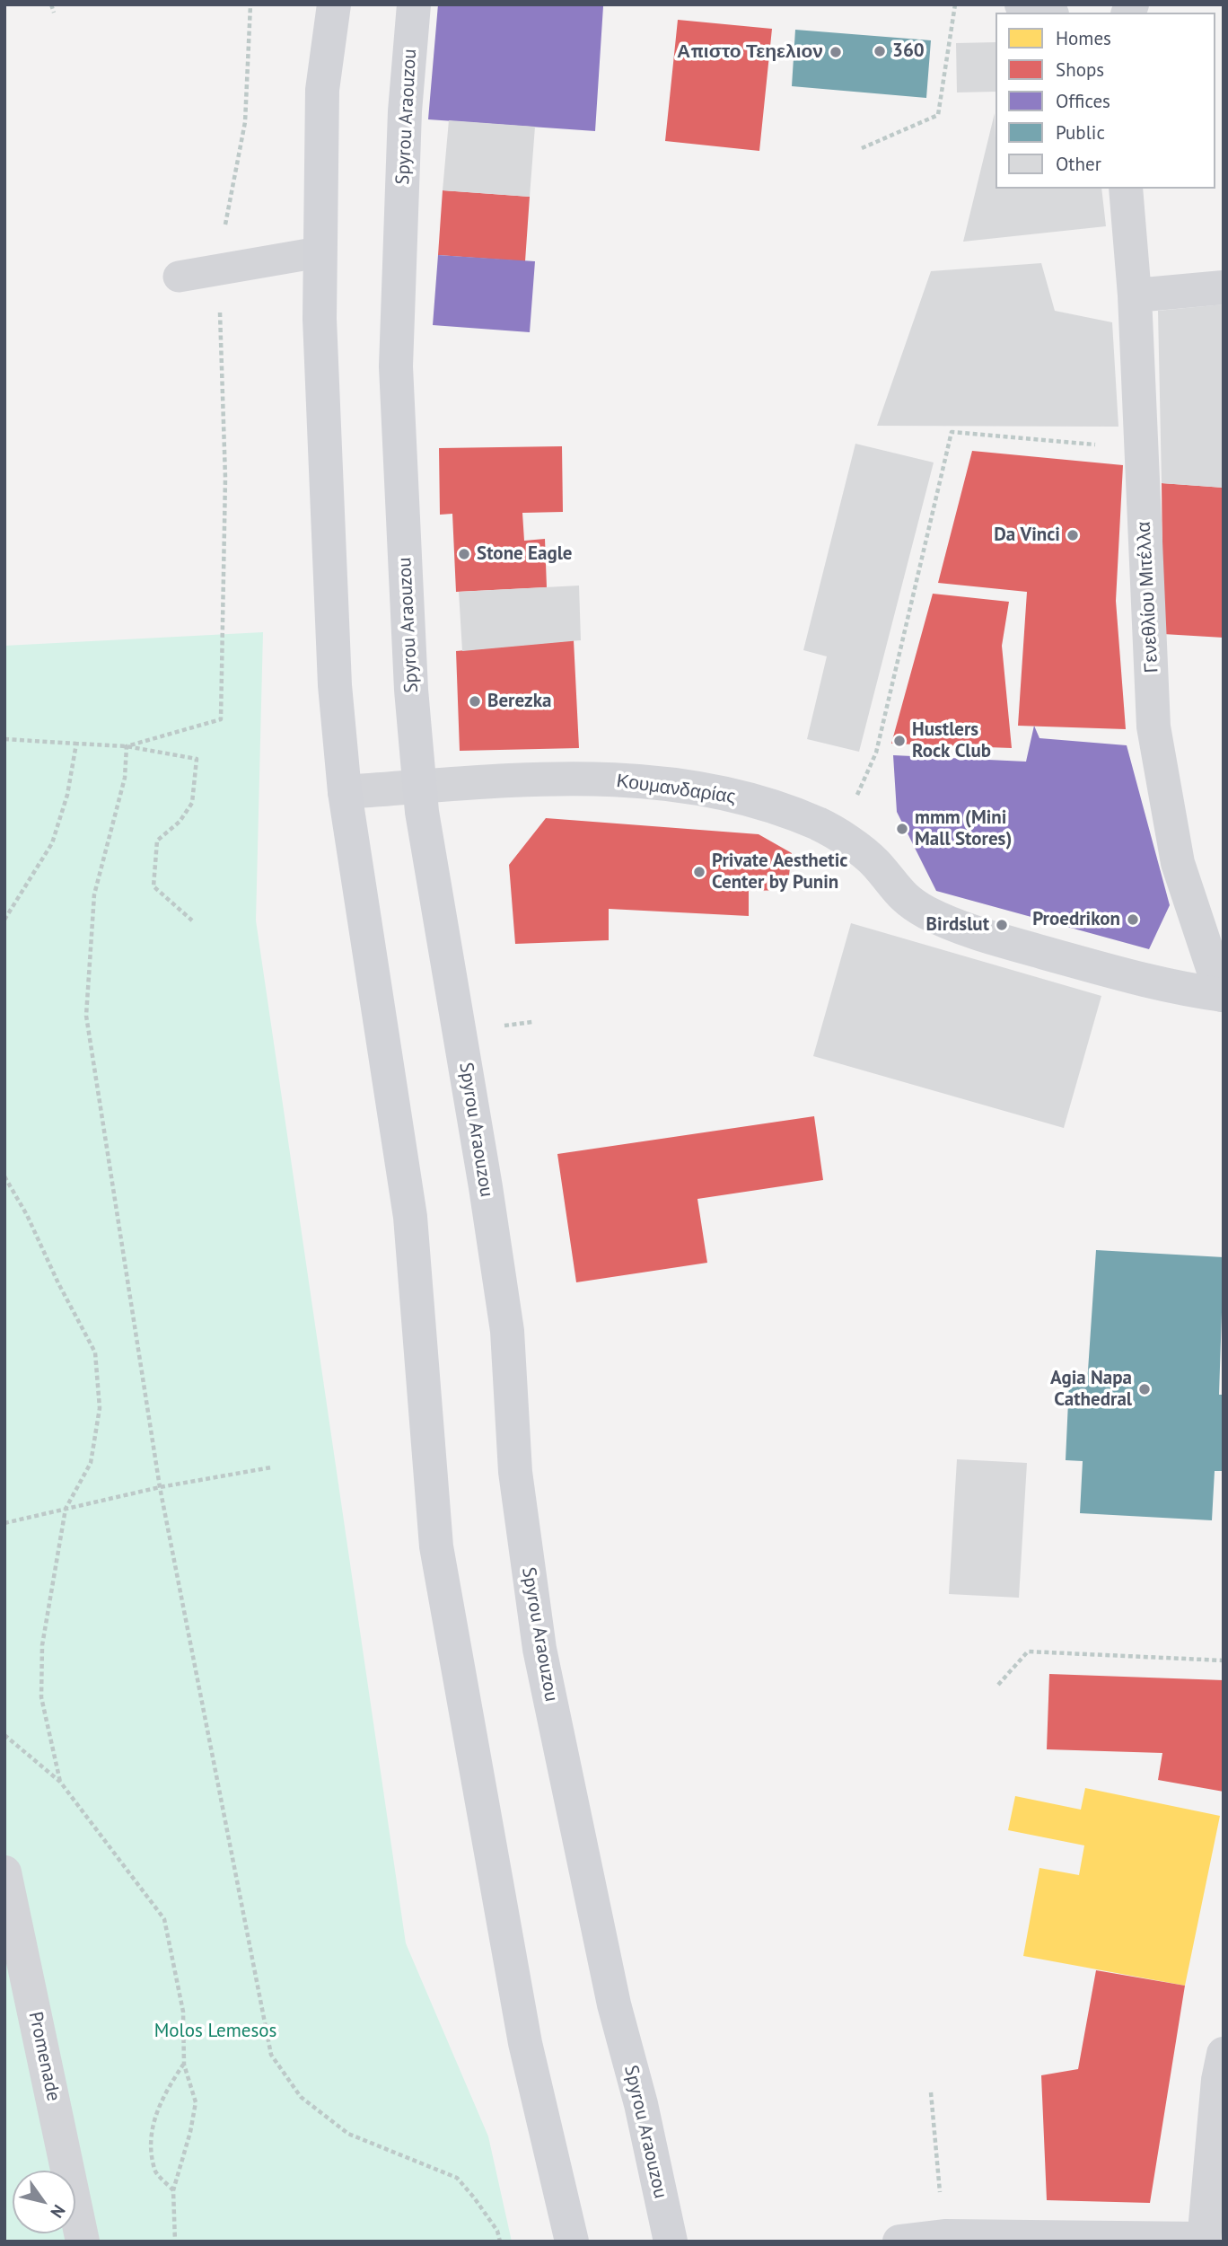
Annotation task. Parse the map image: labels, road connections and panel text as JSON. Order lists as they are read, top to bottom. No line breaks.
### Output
{"streets":{"main road":["Spyrou Araouzou"],"street":["Γενεθλίου Μιτέλλα","Κουμανδαρίας","Promenade"]},"crossings":[["Spyrou Araouzou","Κουμανδαρίας"],["Γενεθλίου Μιτέλλα","Κουμανδαρίας"]],"parks":["Molos Lemesos"],"places":["360","Απιστο Τεηελιον","Da Vinci","Stone Eagle","Berezka","Hustlers Rock Club","mmm (Mini Mall Stores)","Private Aesthetic Center by Punin","Proedrikon","Birdslut","Agia Napa Cathedral"],"legend":["Homes","Shops","Offices","Public","Other"],"north":"bottom right"}
